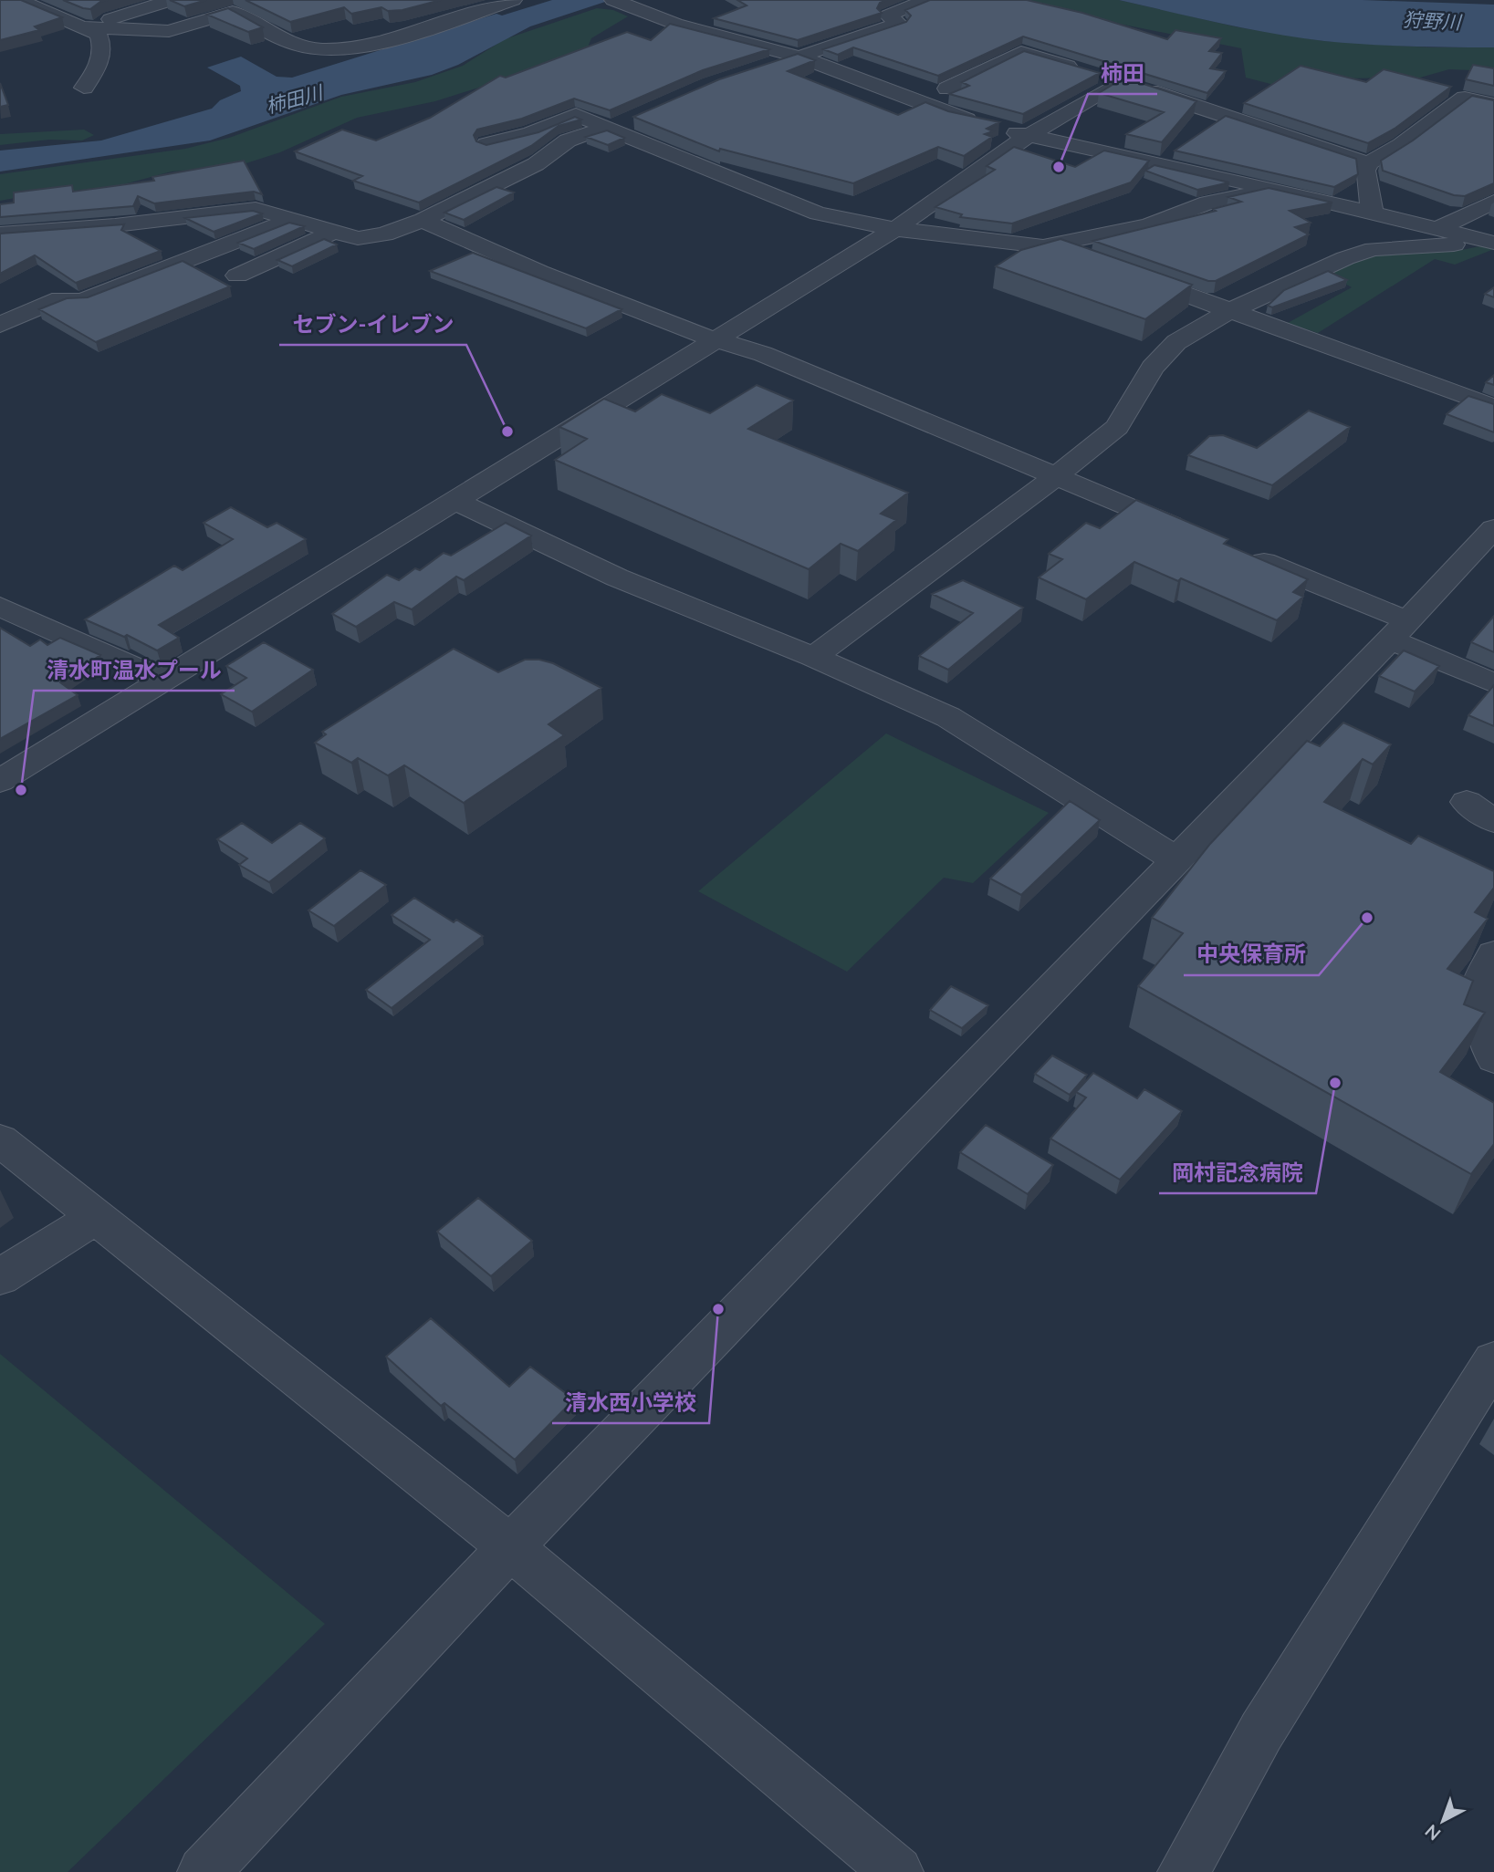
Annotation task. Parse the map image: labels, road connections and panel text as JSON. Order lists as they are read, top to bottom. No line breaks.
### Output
{"water":["狩野川","柿田川"],"places":["柿田","セブン-イレブン","清水町温水プール","中央保育所","岡村記念病院","清水西小学校"],"north":"bottom left"}
